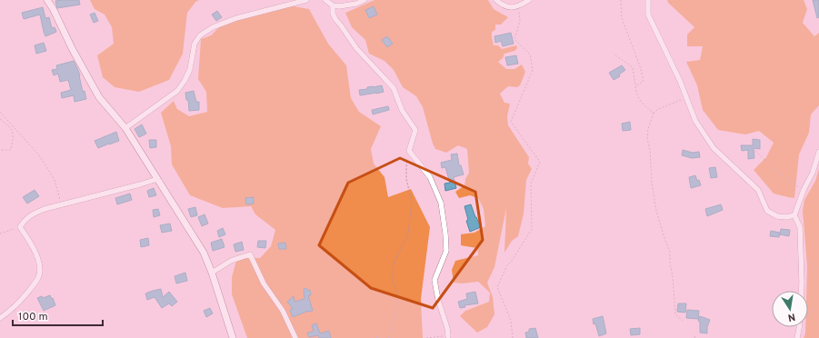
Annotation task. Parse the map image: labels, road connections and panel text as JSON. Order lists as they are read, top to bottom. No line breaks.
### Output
{"scale_bar":"100 m","north":"bottom"}
